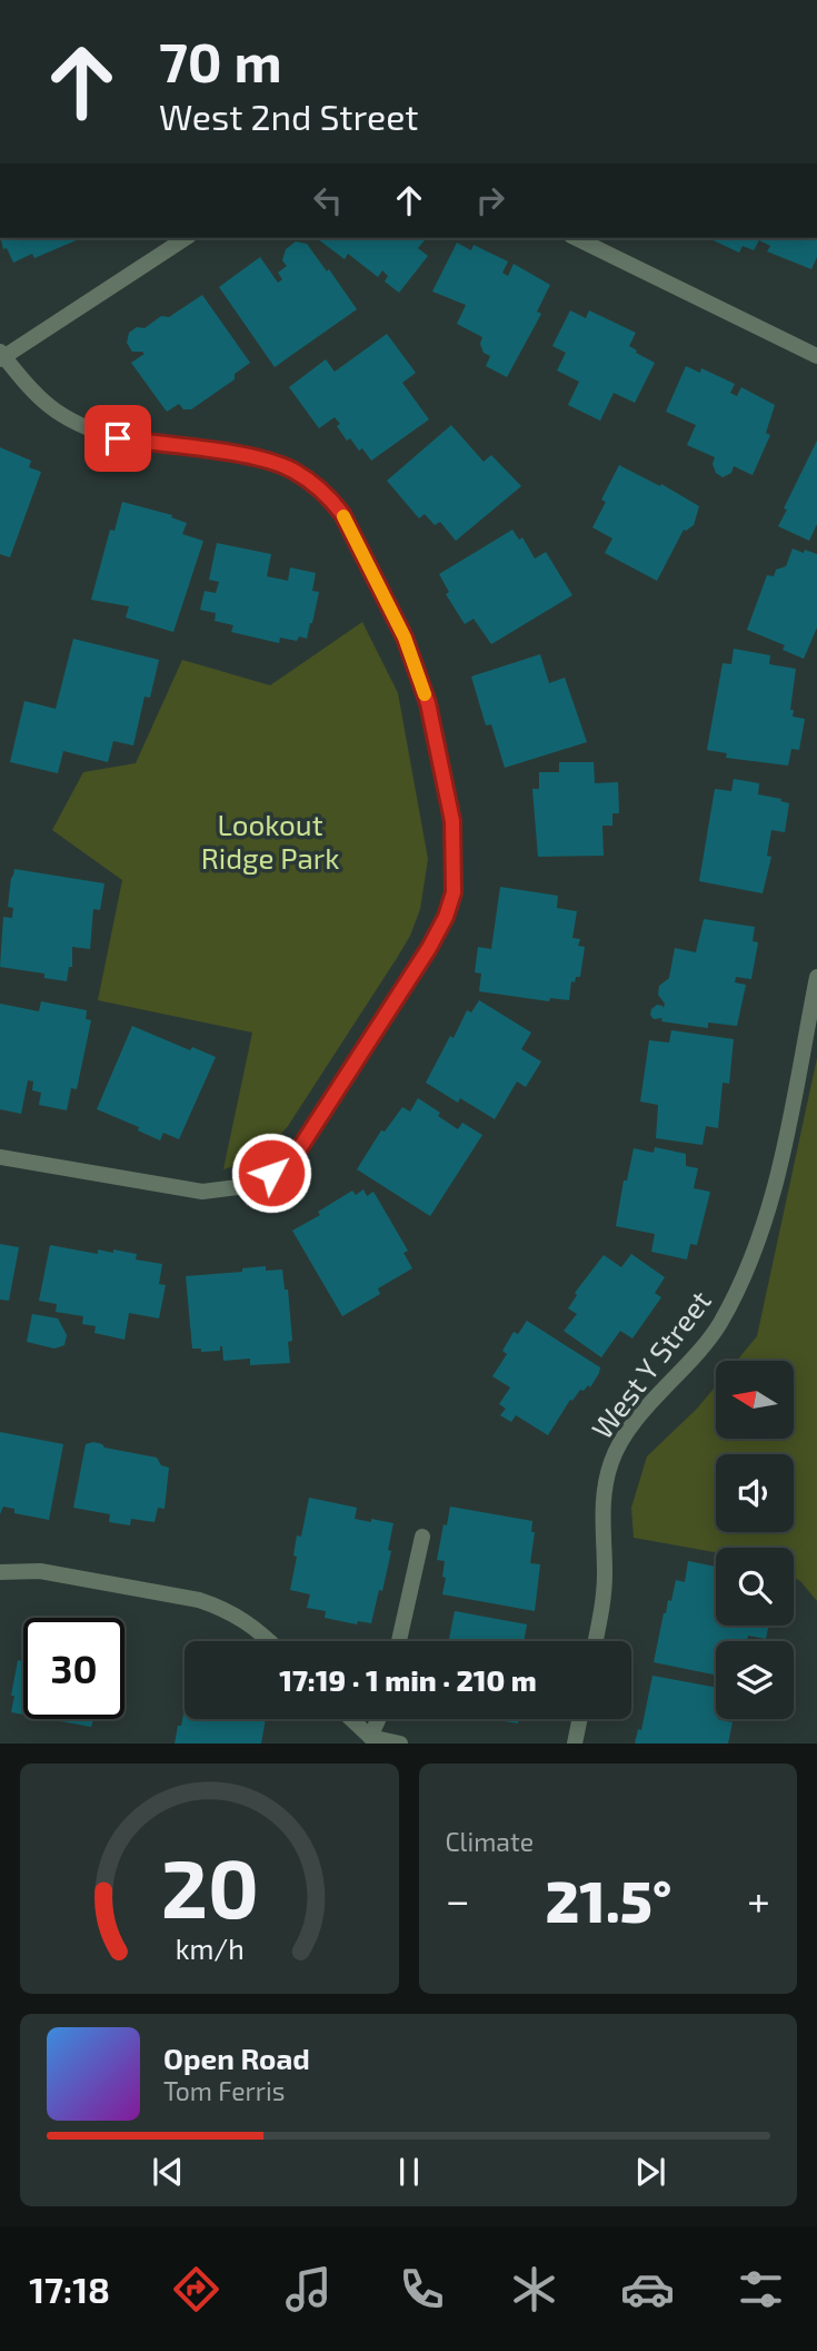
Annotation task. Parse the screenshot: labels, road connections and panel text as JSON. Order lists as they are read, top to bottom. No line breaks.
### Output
{"streets":{"street":["West Y Street"]},"parks":["Lookout Ridge Park"],"north":"left","page":{"turn":["70 m","West 2nd Street"],"limit":"30","trip":"17:19 · 1 min · 210 m","tile":"Climate","heat":["−","21.5°","+"],"song":["Open Road","Tom Ferris"],"tabs":"17:18","gauge":["20","km/h"]}}
